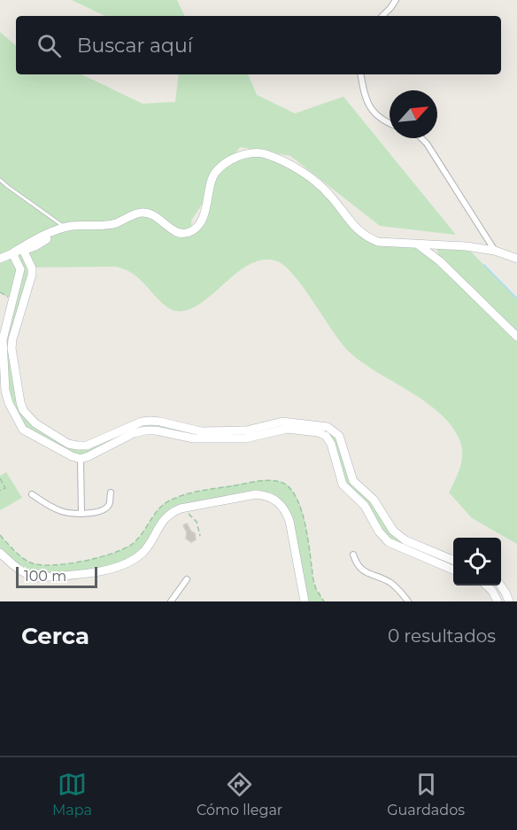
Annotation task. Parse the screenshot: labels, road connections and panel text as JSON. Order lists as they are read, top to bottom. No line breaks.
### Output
{"scale_bar":"100 m","north":"top right","page":{"search":"Buscar aquí","scale":"100 m","heading":["Cerca","0 resultados"],"nav":["Mapa","Cómo llegar","Guardados"]}}
